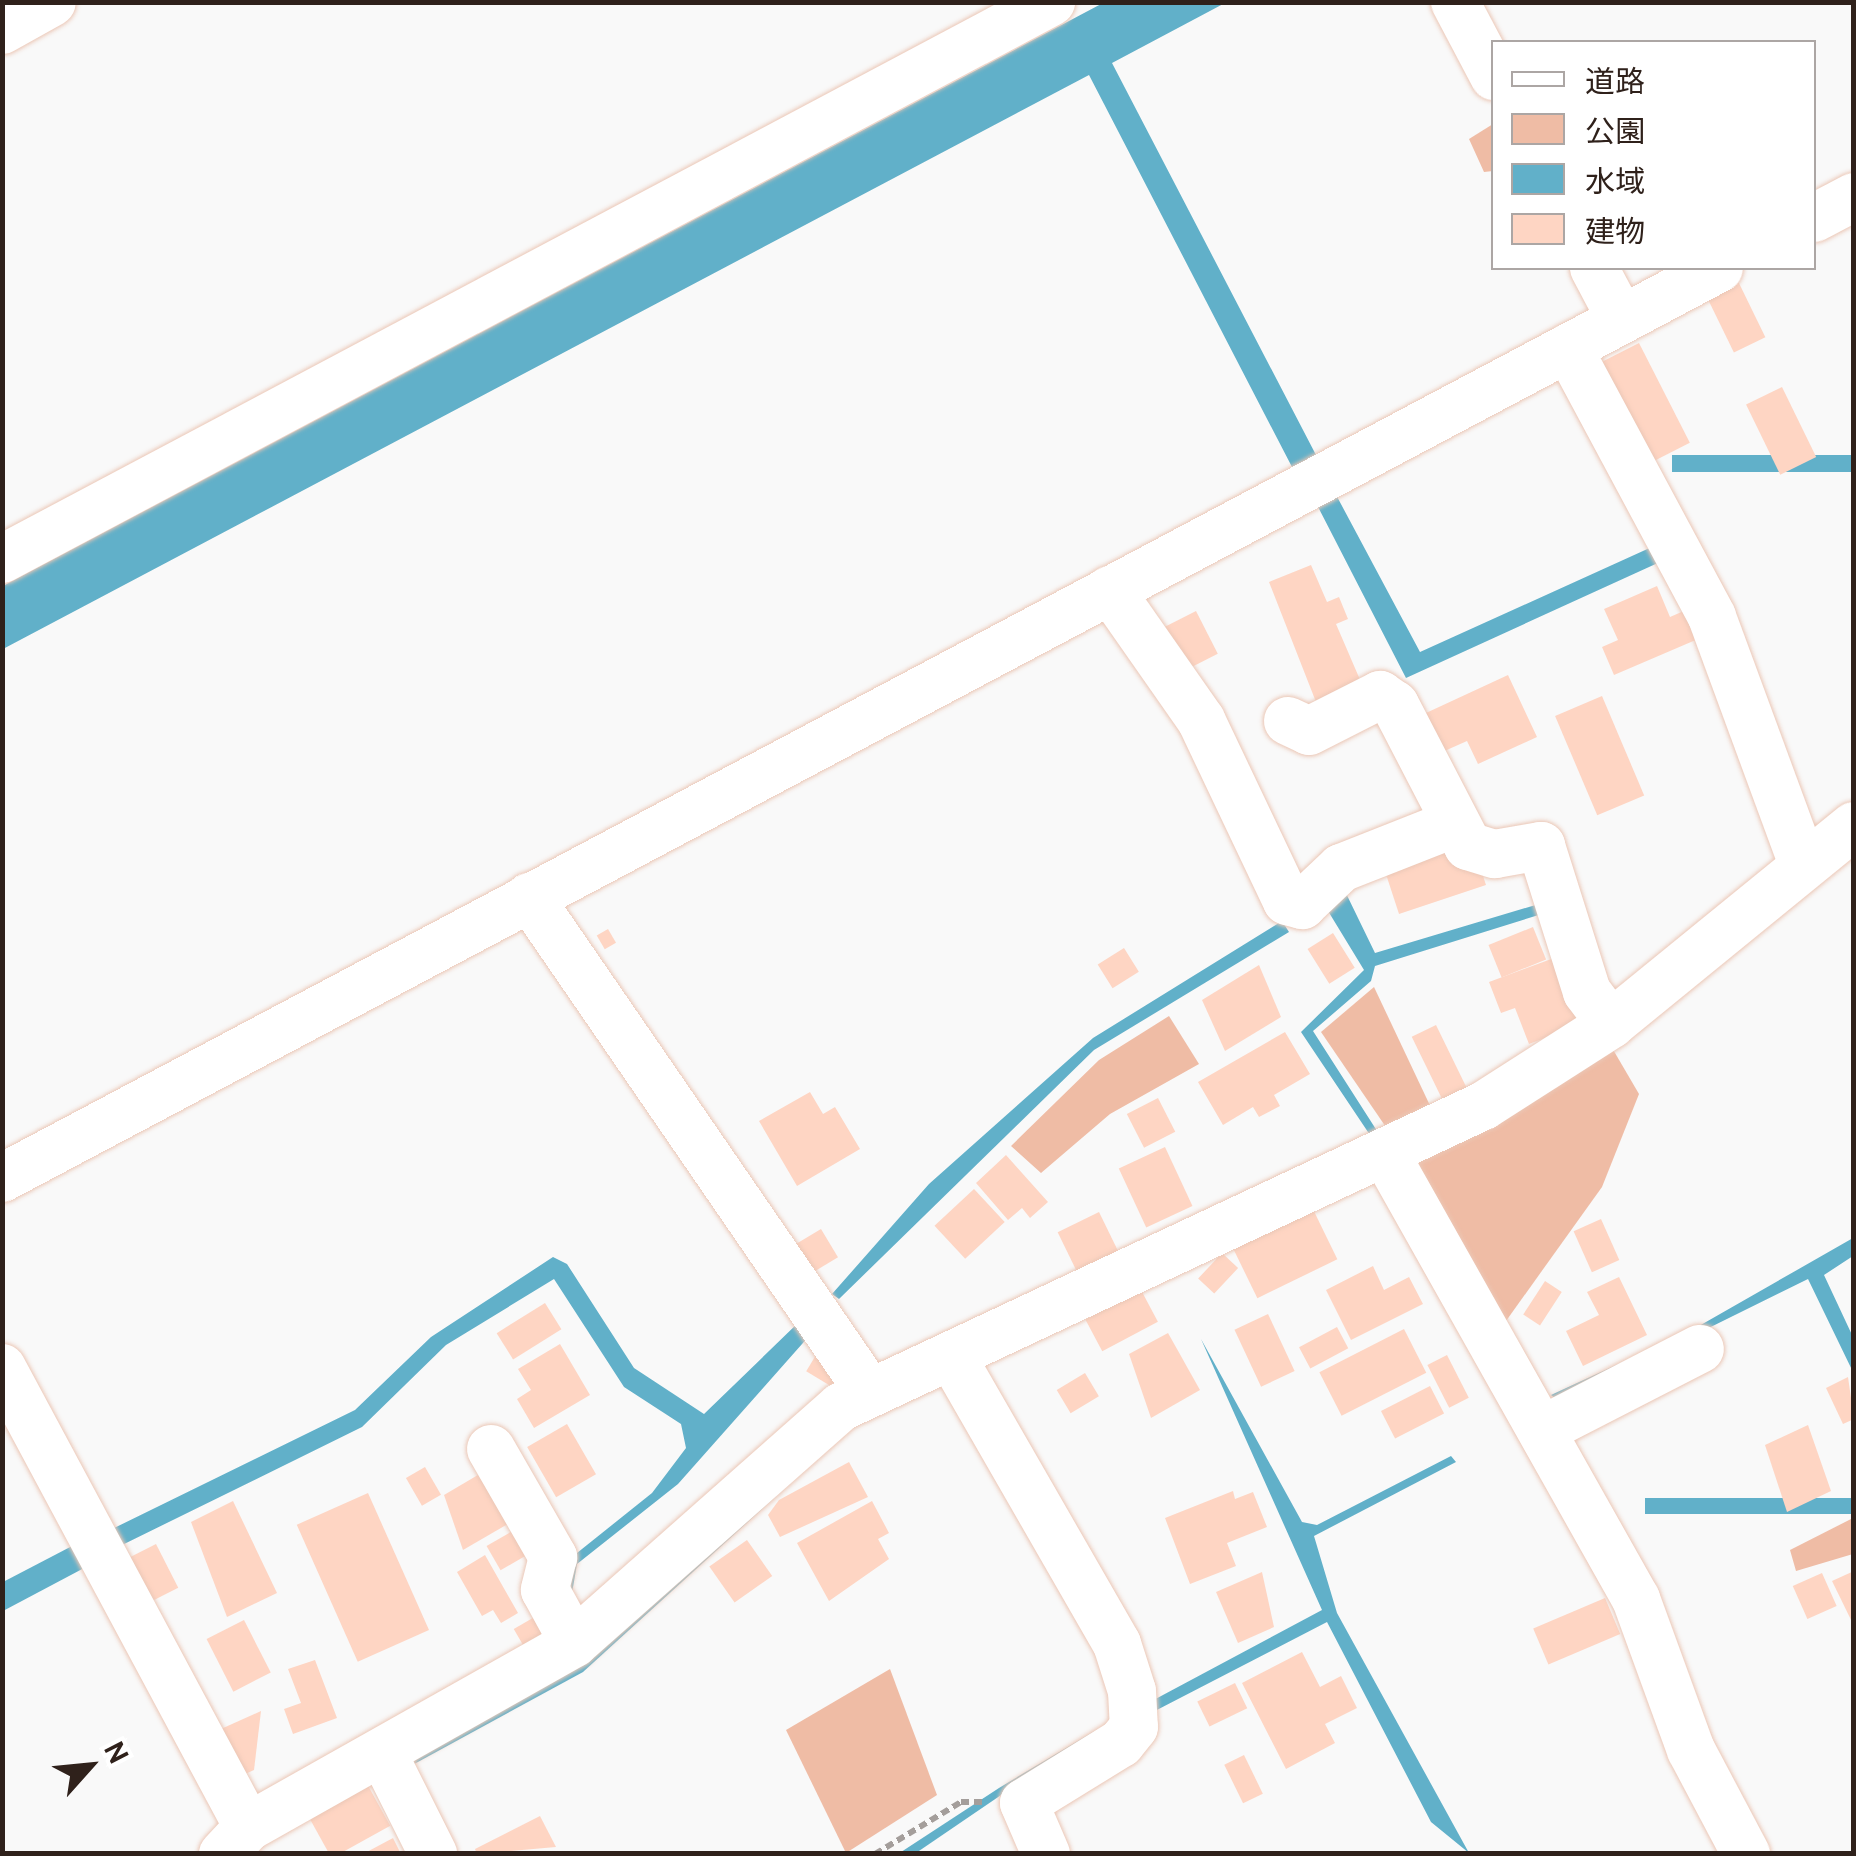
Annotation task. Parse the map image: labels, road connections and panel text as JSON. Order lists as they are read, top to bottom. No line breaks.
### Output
{"legend":["道路","公園","水域","建物"],"north":"top right"}
